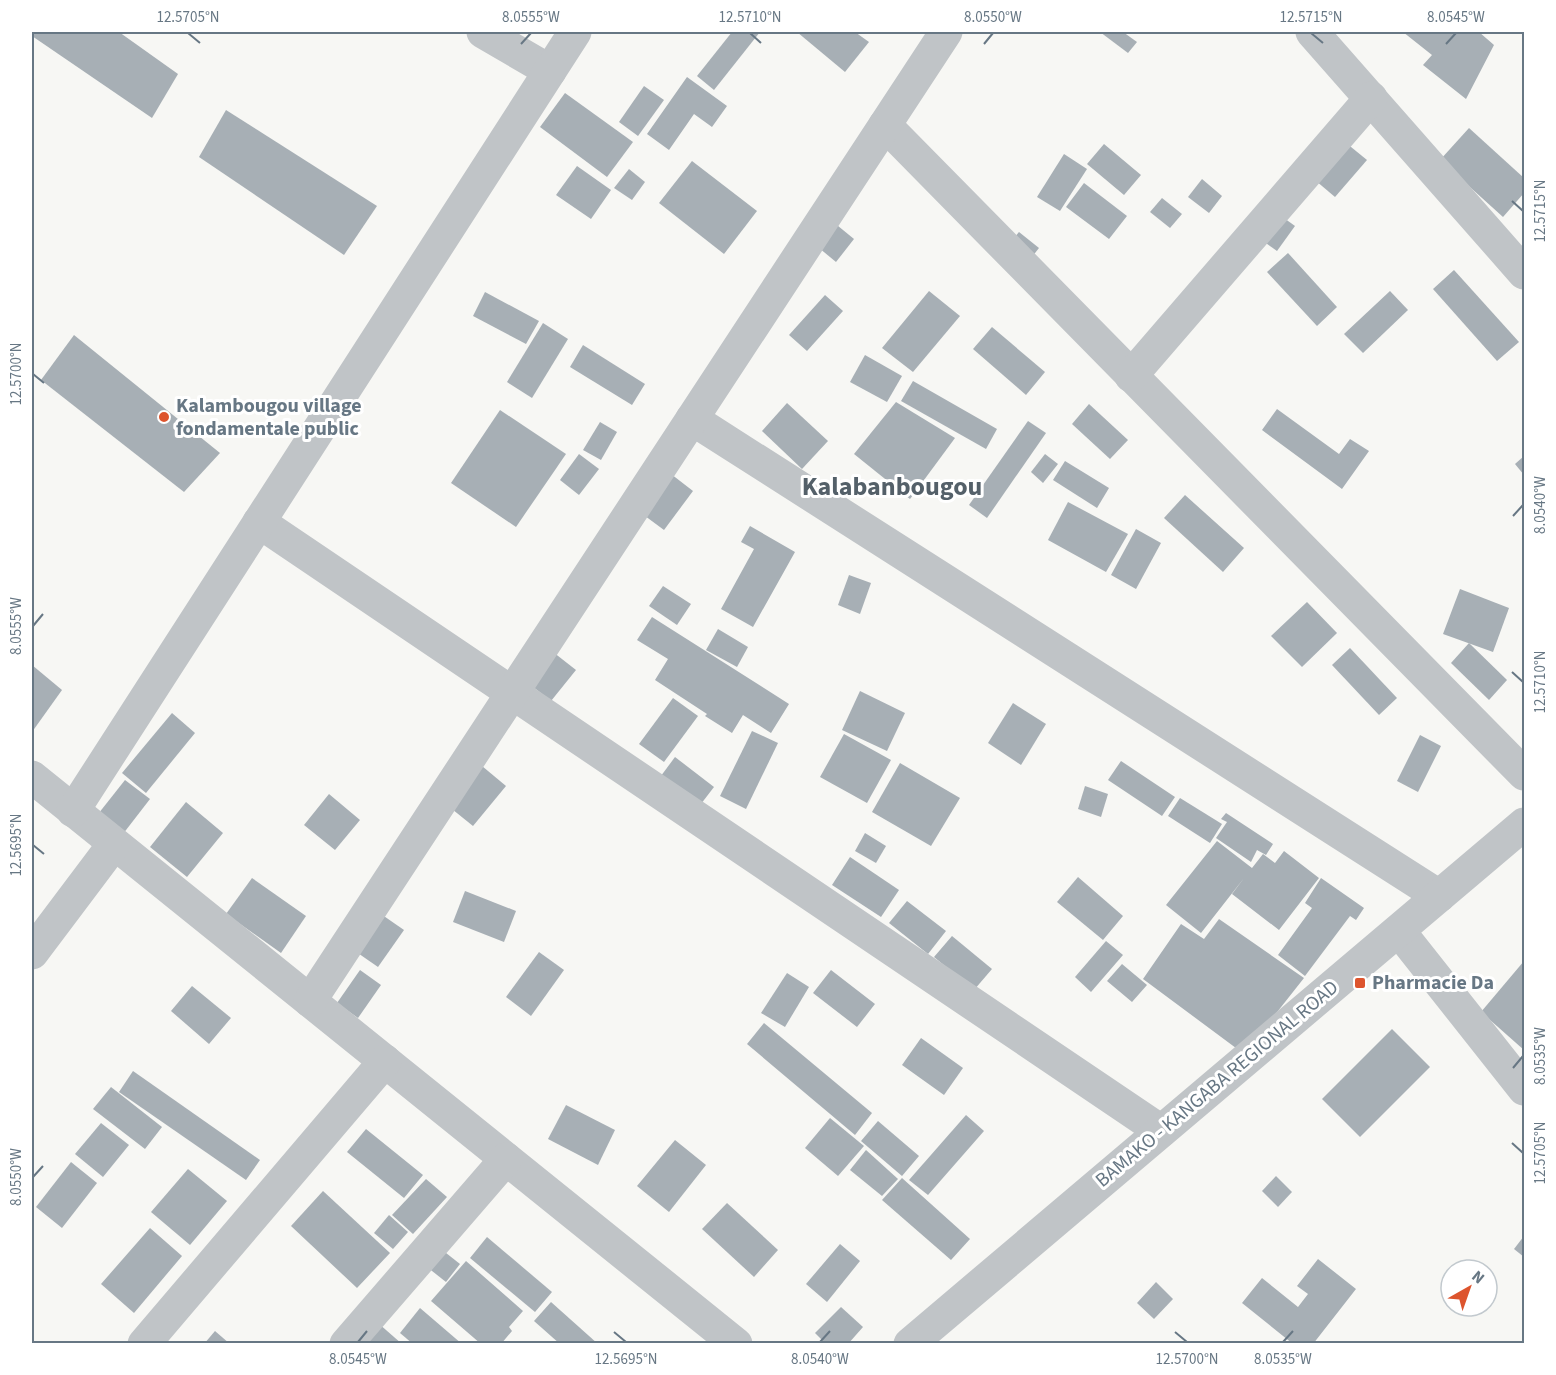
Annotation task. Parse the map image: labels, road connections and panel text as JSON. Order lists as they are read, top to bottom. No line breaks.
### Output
{"streets":{"street":["BAMAKO - KANGABA REGIONAL ROAD"]},"districts":["Kalabanbougou"],"places":{"other":["Kalambougou village fondamentale public"],"transit":["Pharmacie Da"]},"north":"top right","coordinates":["12.5705°N","8.0555°W","12.5710°N","8.0550°W","12.5715°N","8.0545°W","12.5700°N","8.0540°W","12.5695°N","8.0535°W"]}
